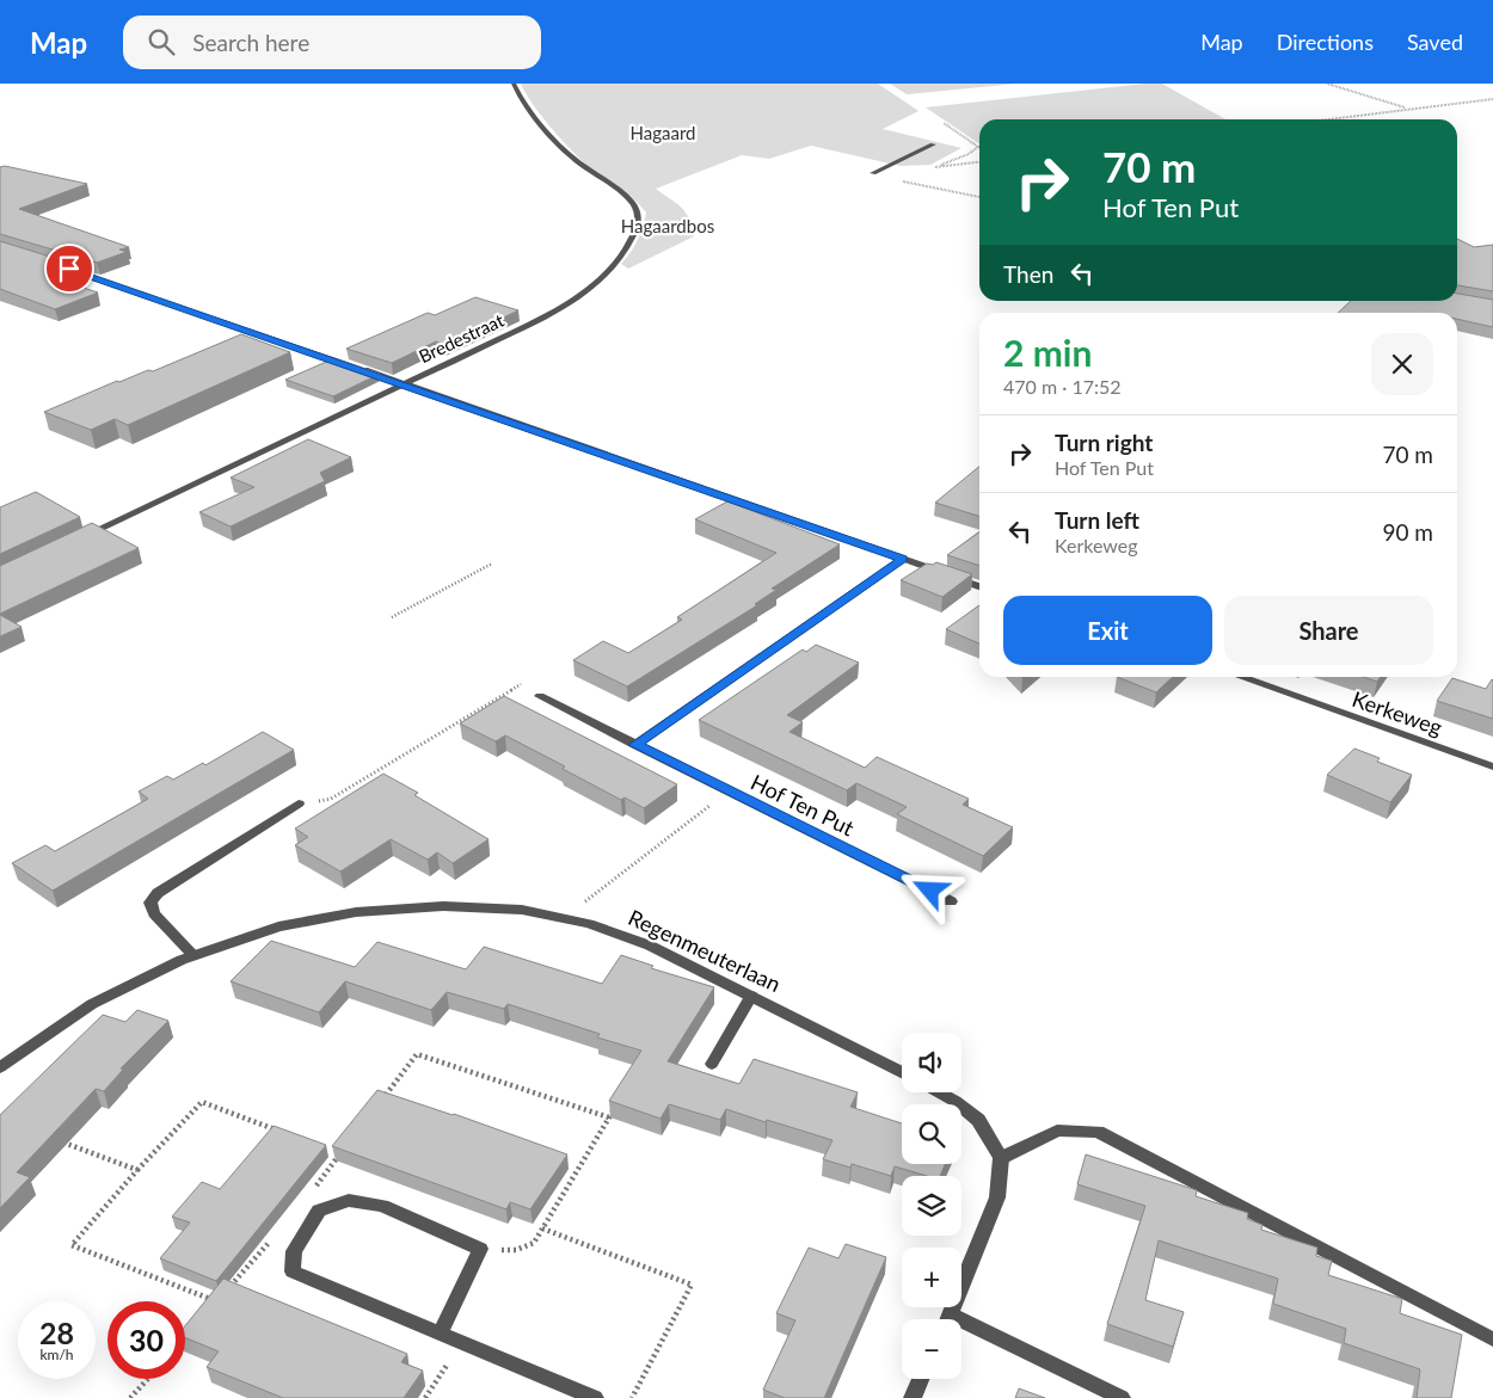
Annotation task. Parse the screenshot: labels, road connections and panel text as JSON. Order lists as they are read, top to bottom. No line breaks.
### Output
{"streets":{"street":["Bredestraat","Kerkeweg","Hof Ten Put","Regenmeuterlaan"]},"parks":["Hagaard","Hagaardbos"],"page":{"header":"Map","search":"Search here","nav":["Map","Directions","Saved"],"turn":["70 m","Hof Ten Put"],"then":"Then","heading":["2 min","470 m · 17:52"],"list":[{"name":"Turn right","note":"Hof Ten Put","value":"70 m"},{"name":"Turn left","note":"Kerkeweg","value":"90 m"}],"buttons":["Exit","Share"],"map_buttons":["+","−"],"speed":"28 km/h","limit":"30"}}
